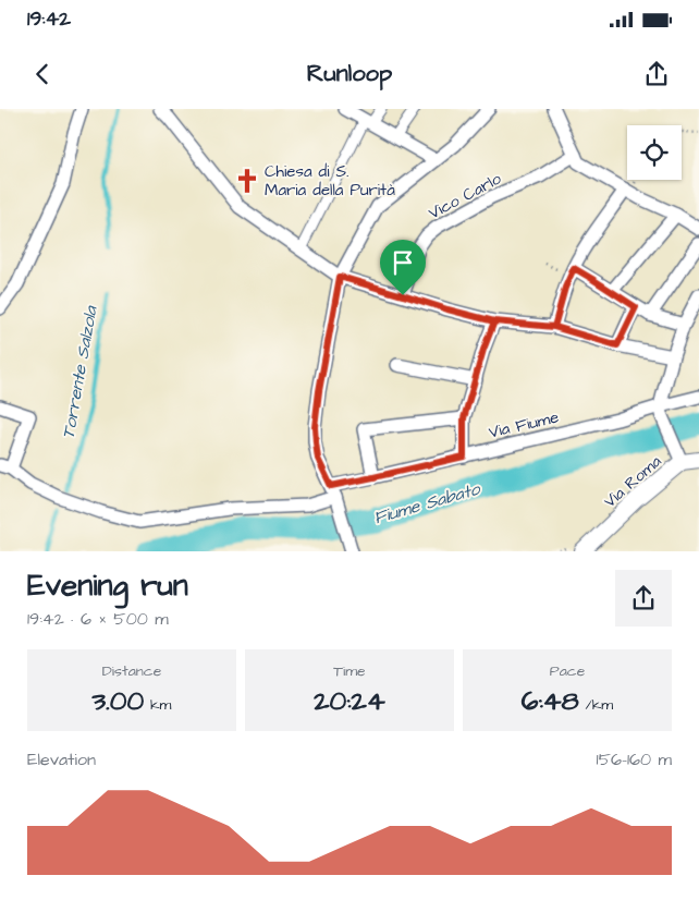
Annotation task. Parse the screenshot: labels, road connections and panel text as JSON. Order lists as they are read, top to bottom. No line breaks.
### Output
{"streets":{"street":["Vico Carlo","Via Fiume","Via Roma"]},"water":["Torrente Salzola","Fiume Sabato"],"places":{"church":["Chiesa di S. Maria della Purità"]},"page":{"status":"19:42","header":"Runloop","heading":["Evening run","19:42 · 6 × 500 m"],"stats":[["Distance","3.00 km"],["Time","20:24"],["Pace","6:48 /km"]],"chart":["Elevation","156–160 m"]}}
